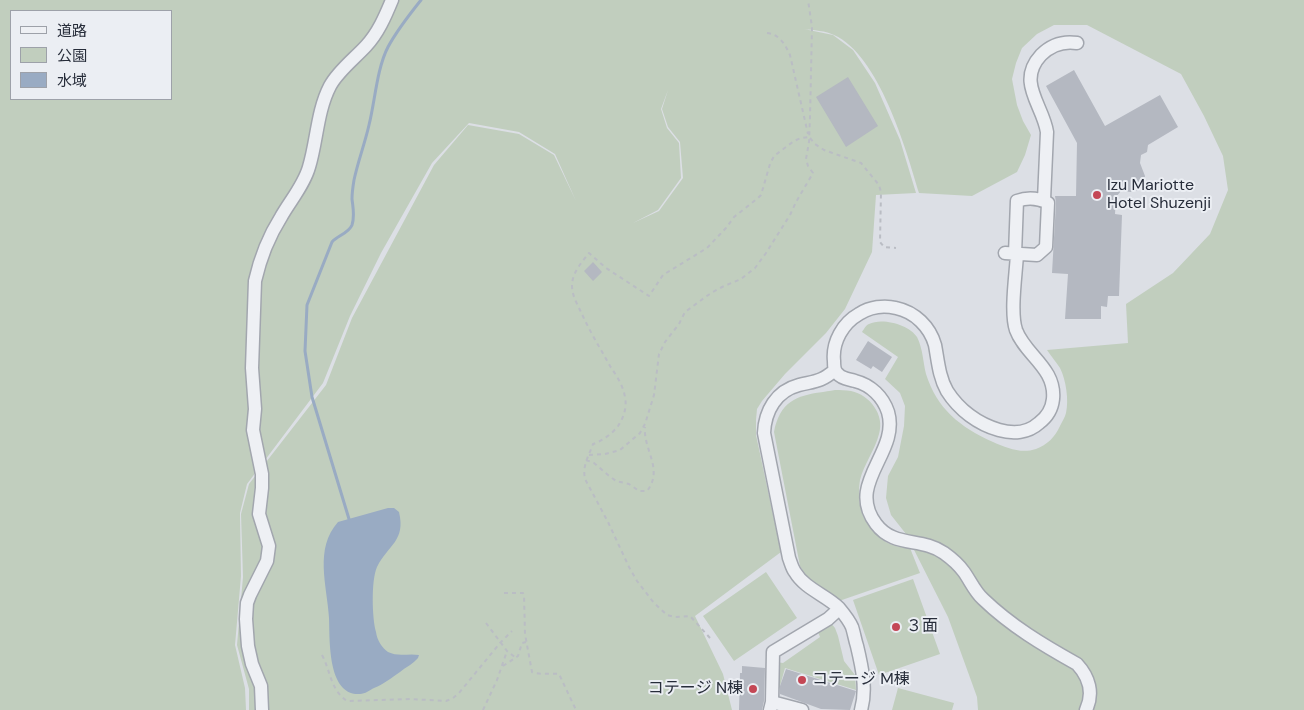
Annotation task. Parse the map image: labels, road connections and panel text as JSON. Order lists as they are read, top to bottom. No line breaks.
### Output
{"places":["Izu Mariotte Hotel Shuzenji","３面","コテージ M棟","コテージ N棟"],"legend":["道路","公園","水域"]}
